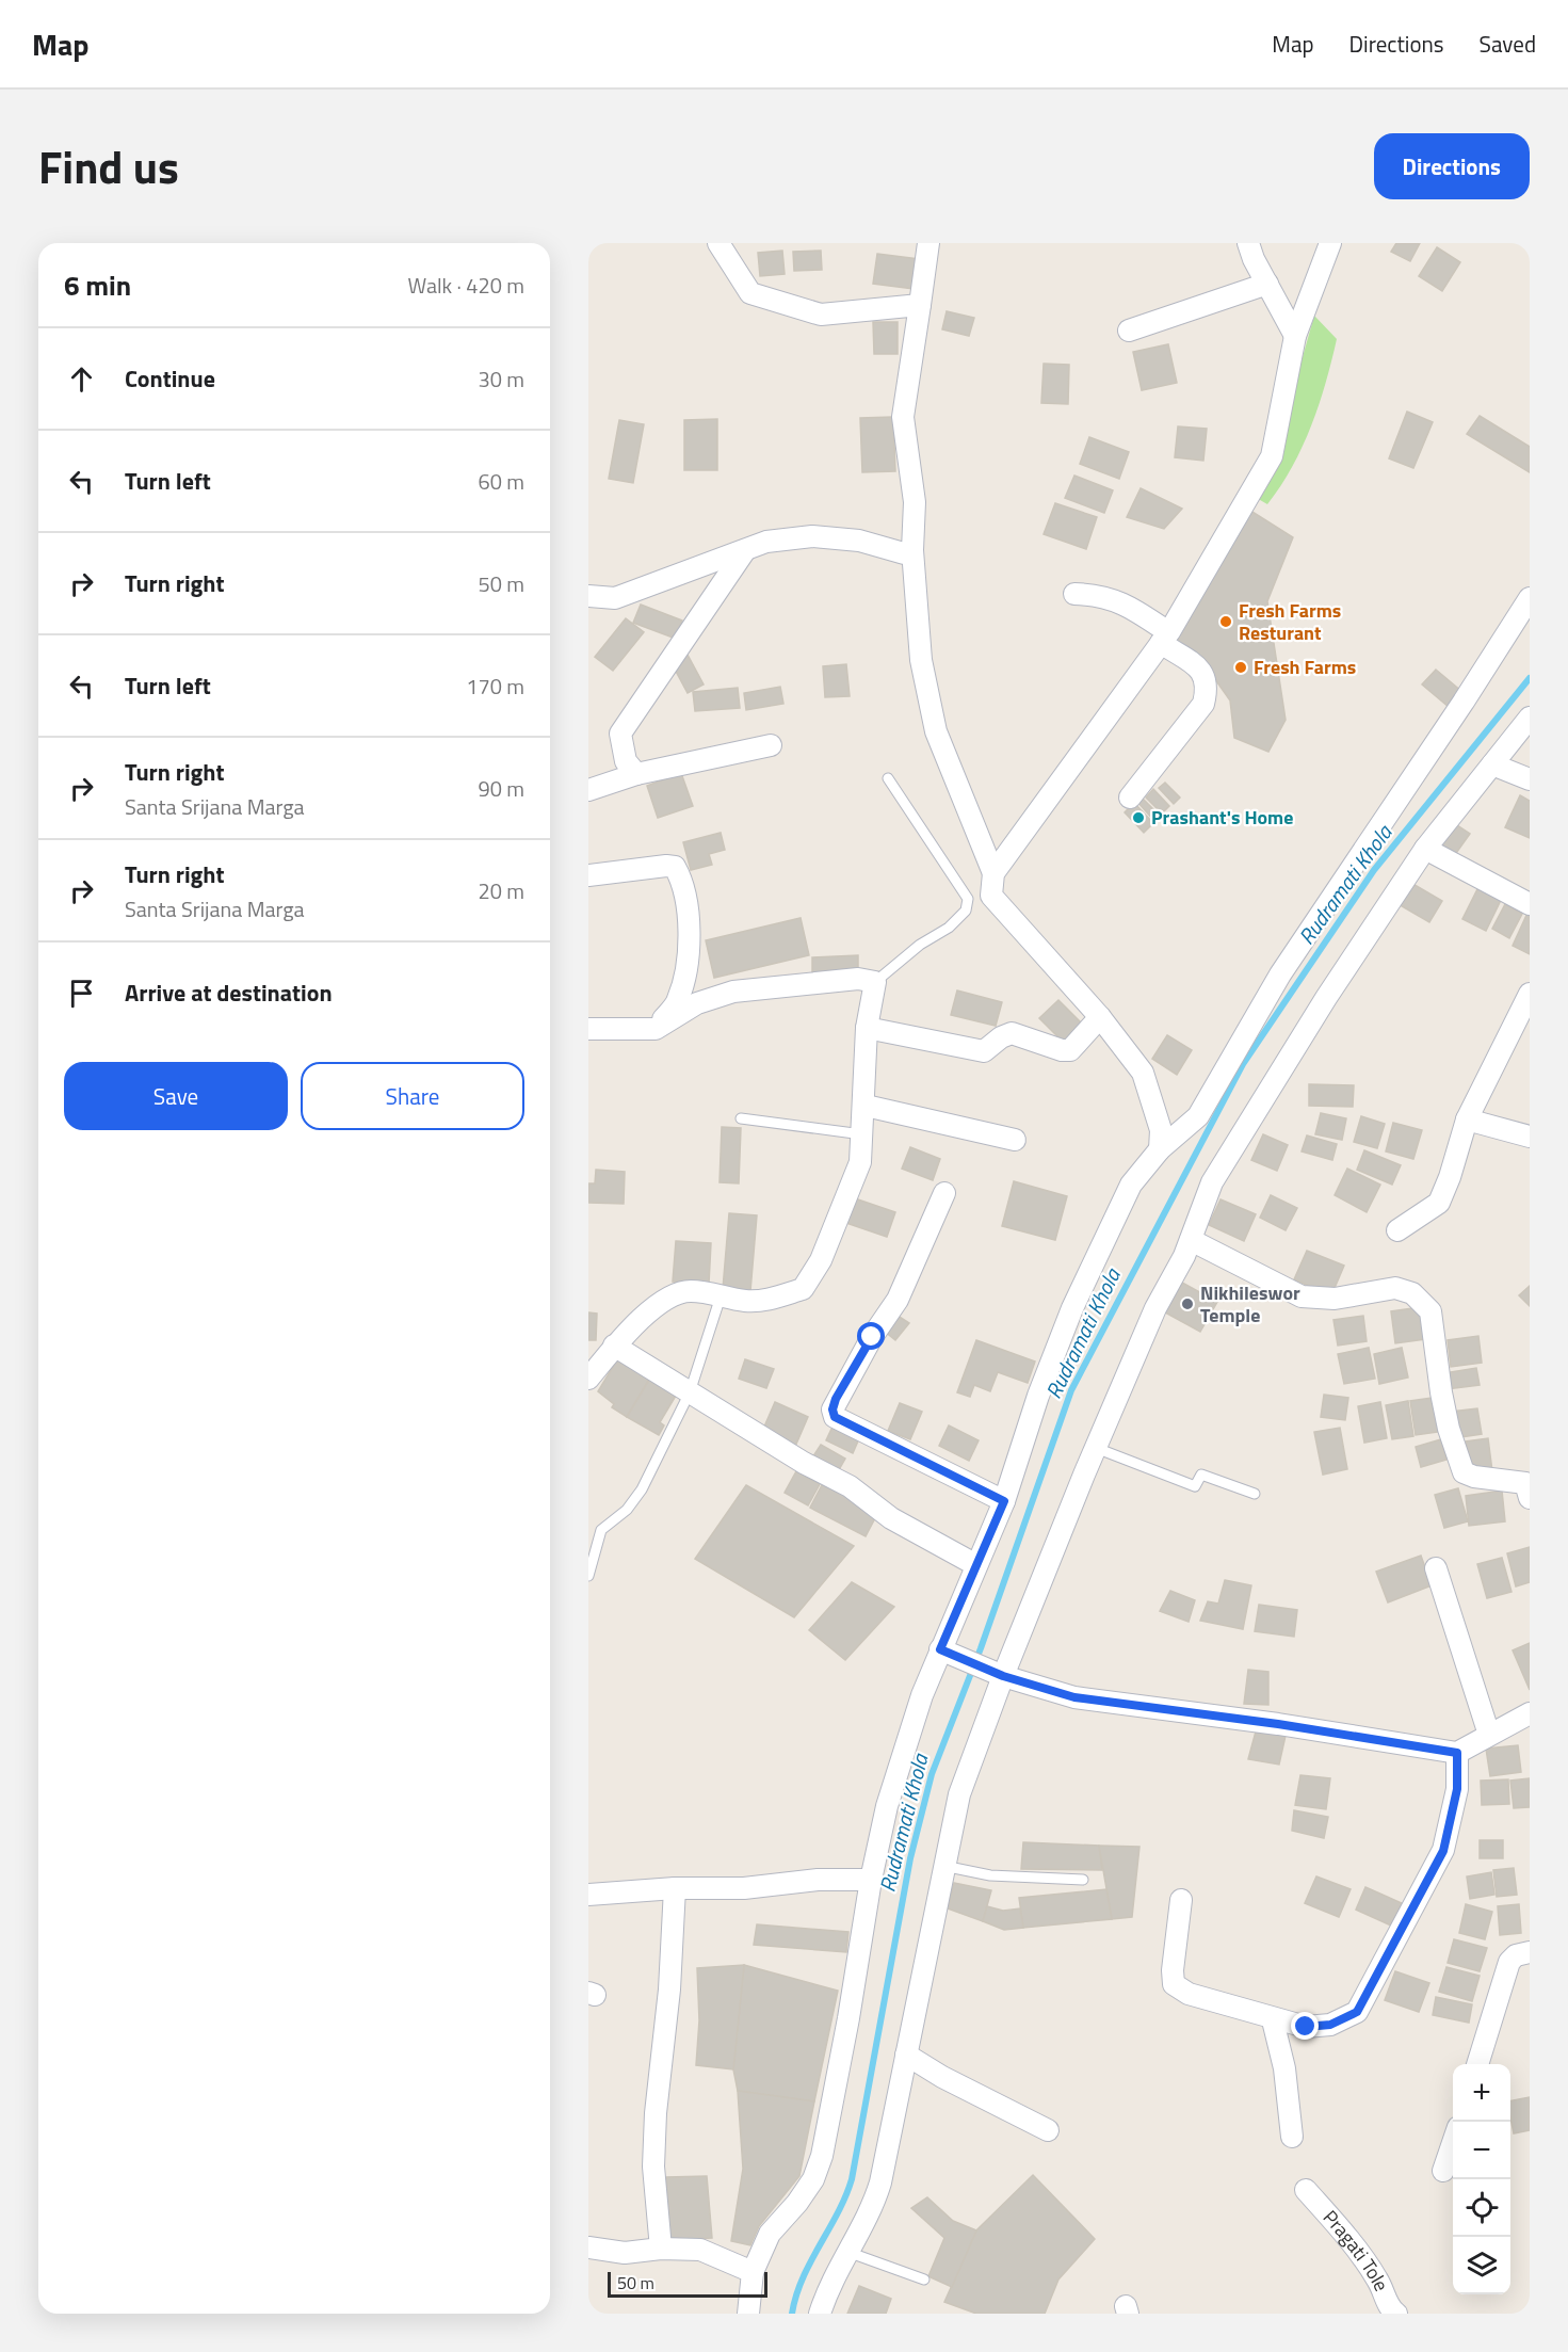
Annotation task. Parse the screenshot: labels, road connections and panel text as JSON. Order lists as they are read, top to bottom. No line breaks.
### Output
{"streets":{"street":["Pragati Tole"]},"water":["Rudramati Khola"],"places":["Fresh Farms Resturant","Fresh Farms","Prashant's Home","Nikhileswor Temple"],"scale_bar":"50 m","page":{"header":"Map","nav":["Map","Directions","Saved"],"title":"Find us","buttons":["Directions",["Save","Share"]],"heading":["6 min","Walk · 420 m"],"list":[["Continue","30 m"],["Turn left","60 m"],["Turn right","50 m"],["Turn left","170 m"],["Turn right","Santa Srijana Marga","90 m"],["Turn right","Santa Srijana Marga","20 m"],"Arrive at destination"],"map_buttons":["+","−"],"scale":"50 m"}}
